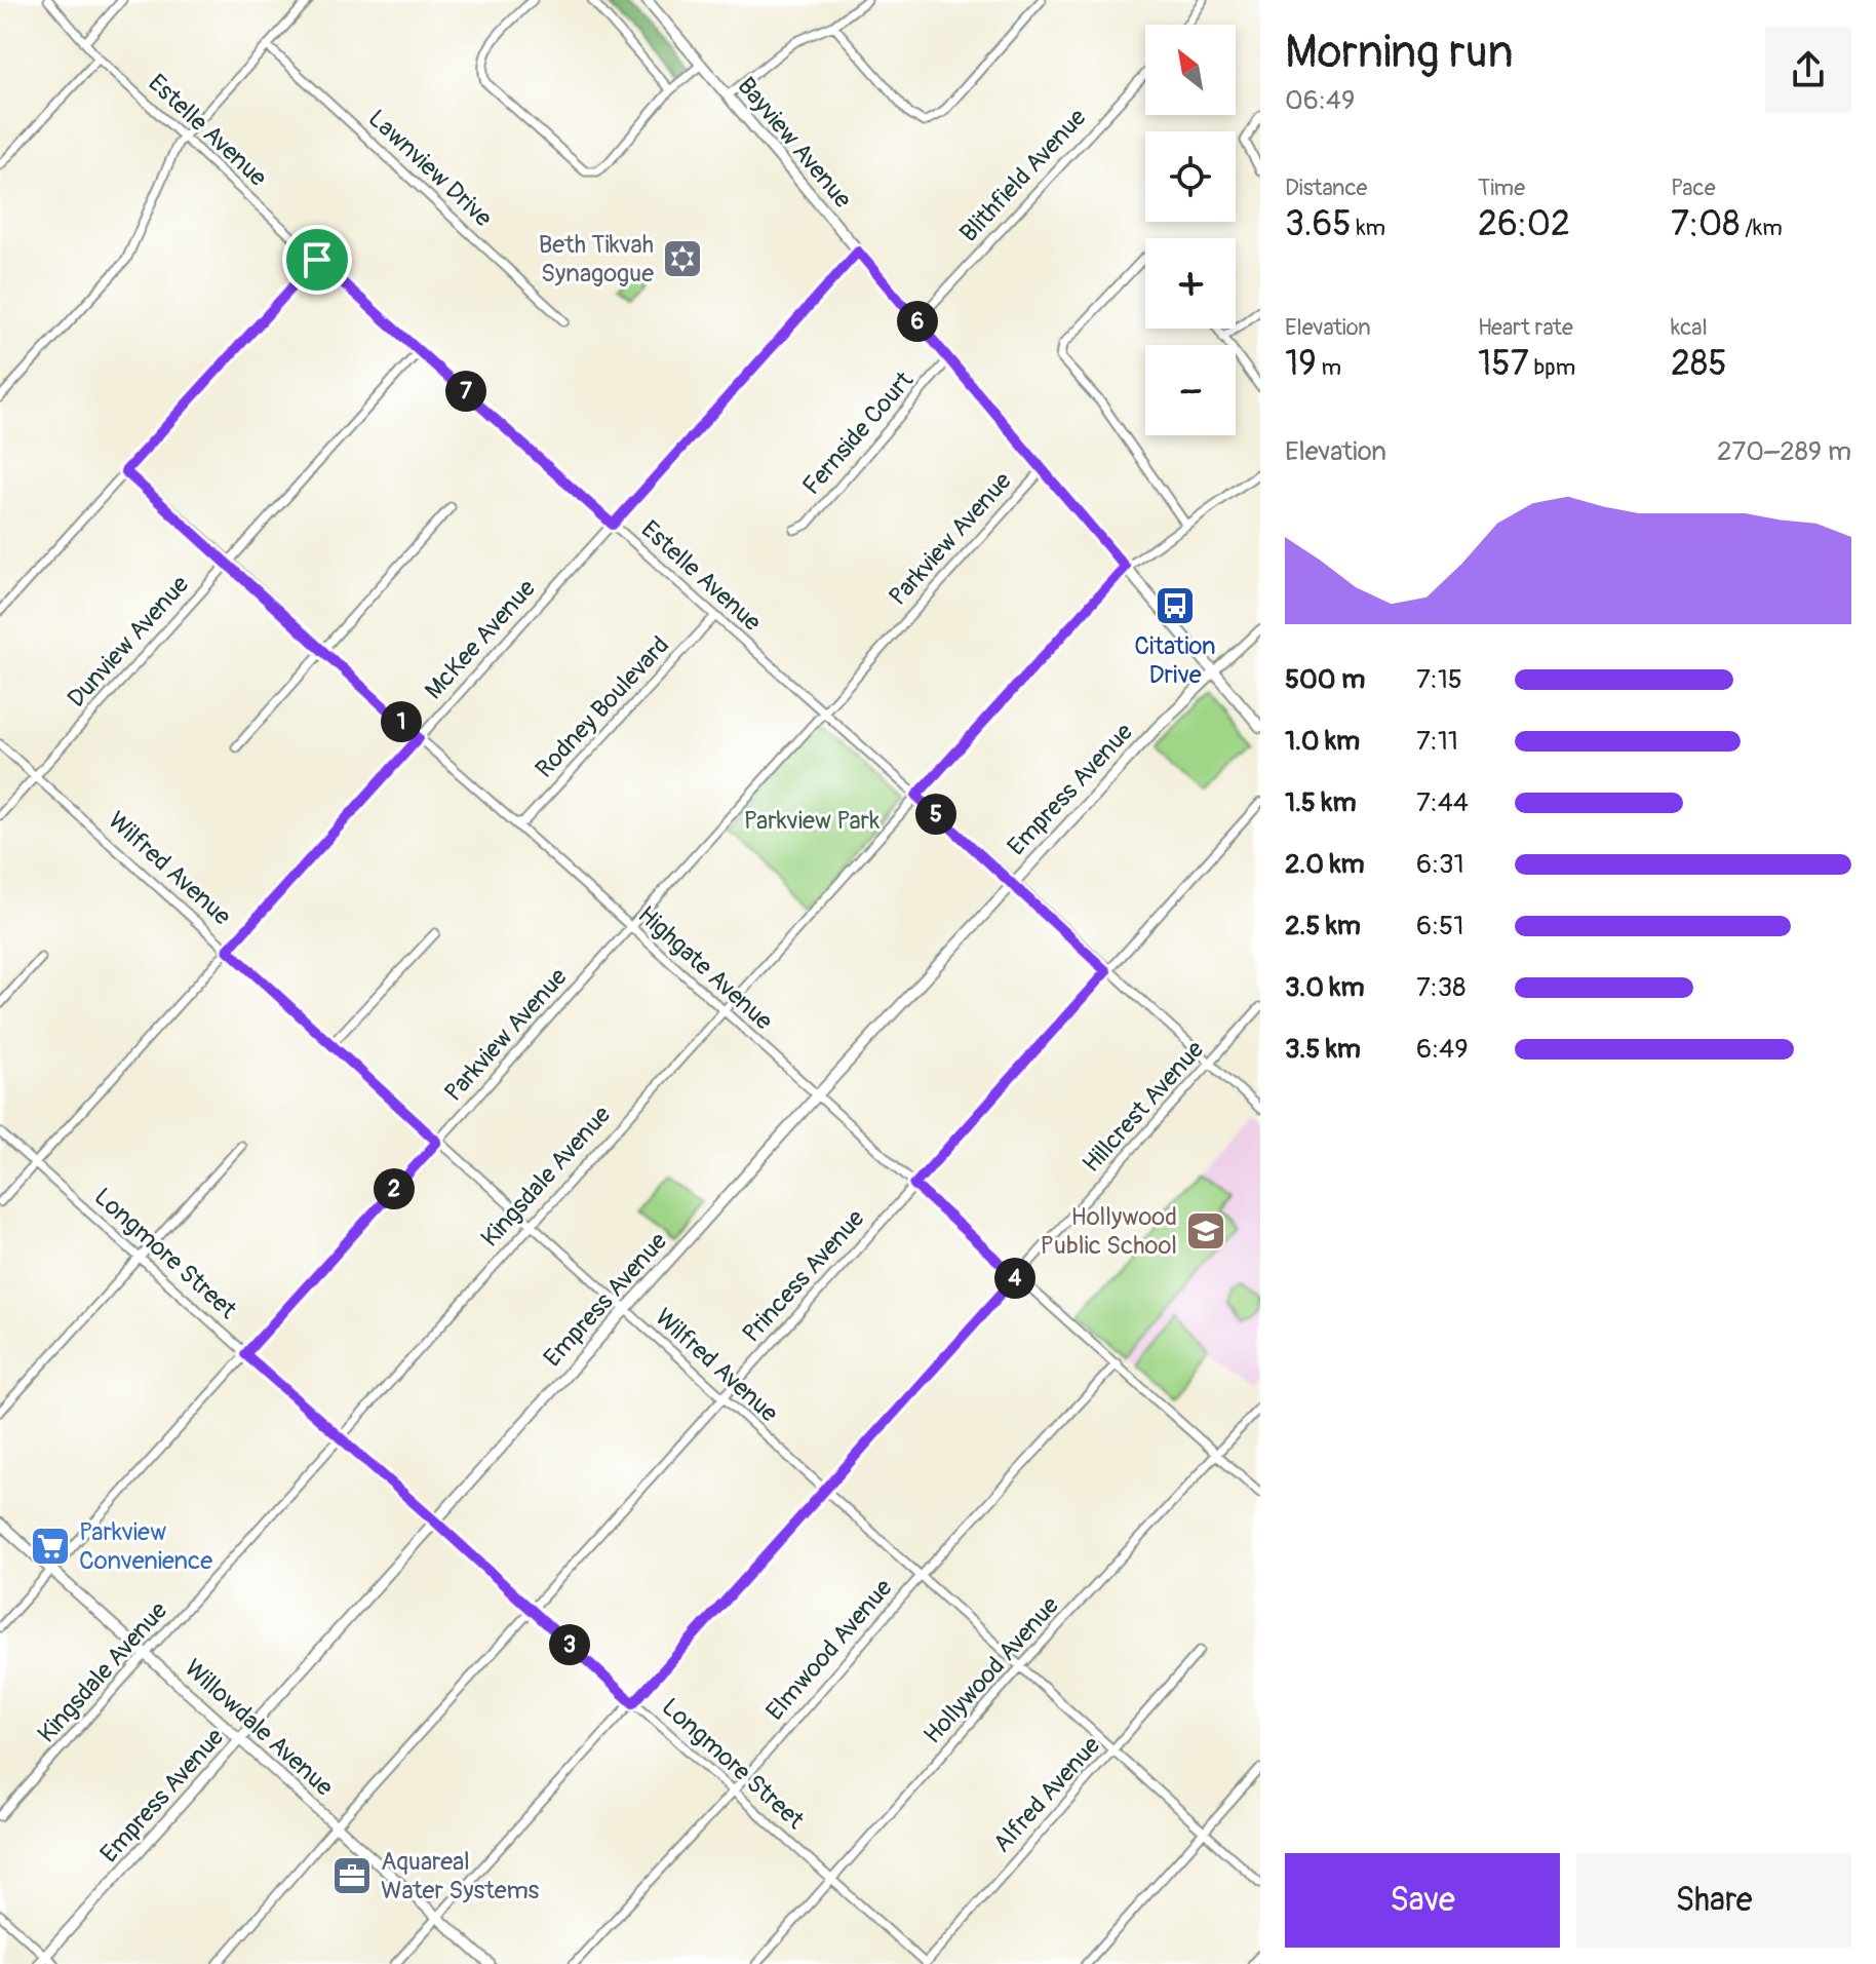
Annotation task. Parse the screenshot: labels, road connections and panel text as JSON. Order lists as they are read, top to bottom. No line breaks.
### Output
{"streets":{"street":["Estelle Avenue","Bayview Avenue","Lawnview Drive","Blithfield Avenue","Fernside Court","Parkview Avenue","McKee Avenue","Dunview Avenue","Rodney Boulevard","Empress Avenue","Wilfred Avenue","Highgate Avenue","Hillcrest Avenue","Kingsdale Avenue","Longmore Street","Princess Avenue","Elmwood Avenue","Hollywood Avenue","Willowdale Avenue","Alfred Avenue"]},"crossings":[["Estelle Avenue","Parkview Avenue"],["Estelle Avenue","McKee Avenue"],["Estelle Avenue","Dunview Avenue"],["Estelle Avenue","Rodney Boulevard"],["Estelle Avenue","Empress Avenue"],["Estelle Avenue","Hillcrest Avenue"],["Estelle Avenue","Kingsdale Avenue"],["Estelle Avenue","Princess Avenue"],["Bayview Avenue","Blithfield Avenue"],["Bayview Avenue","Fernside Court"],["Bayview Avenue","Parkview Avenue"],["Bayview Avenue","McKee Avenue"],["Bayview Avenue","Empress Avenue"],["Bayview Avenue","Kingsdale Avenue"],["Parkview Avenue","Wilfred Avenue"],["Parkview Avenue","Highgate Avenue"],["Parkview Avenue","Longmore Street"],["Parkview Avenue","Willowdale Avenue"],["McKee Avenue","Wilfred Avenue"],["McKee Avenue","Highgate Avenue"],["McKee Avenue","Longmore Street"],["Dunview Avenue","Wilfred Avenue"],["Dunview Avenue","Highgate Avenue"],["Rodney Boulevard","Highgate Avenue"],["Empress Avenue","Wilfred Avenue"],["Empress Avenue","Highgate Avenue"],["Empress Avenue","Longmore Street"],["Empress Avenue","Willowdale Avenue"],["Wilfred Avenue","Hillcrest Avenue"],["Wilfred Avenue","Kingsdale Avenue"],["Wilfred Avenue","Princess Avenue"],["Wilfred Avenue","Elmwood Avenue"],["Wilfred Avenue","Hollywood Avenue"],["Wilfred Avenue","Alfred Avenue"],["Highgate Avenue","Hillcrest Avenue"],["Highgate Avenue","Kingsdale Avenue"],["Highgate Avenue","Princess Avenue"],["Highgate Avenue","Elmwood Avenue"],["Highgate Avenue","Hollywood Avenue"],["Hillcrest Avenue","Longmore Street"],["Hillcrest Avenue","Willowdale Avenue"],["Kingsdale Avenue","Longmore Street"],["Kingsdale Avenue","Willowdale Avenue"],["Longmore Street","Princess Avenue"],["Longmore Street","Elmwood Avenue"],["Longmore Street","Hollywood Avenue"],["Longmore Street","Alfred Avenue"],["Princess Avenue","Willowdale Avenue"]],"parks":["Parkview Park"],"places":{"synagogue":["Beth Tikvah Synagogue"],"bus stop":["Citation Drive"],"school or university":["Hollywood Public School"],"supermarket":["Parkview Convenience"],"office":["Aquareal Water Systems"]},"north":"top left","page":{"heading":["Morning run","06:49"],"map_buttons":["+","−"],"stats":[["Distance","3.65 km"],["Time","26:02"],["Pace","7:08 /km"],["Elevation","19 m"],["Heart rate","157 bpm"],["kcal","285"]],"pins":["6","7","1","5","2","4","3"],"chart":["Elevation","270–289 m"],"list":[{"name":"500 m","note":"7:15"},{"name":"1.0 km","note":"7:11"},{"name":"1.5 km","note":"7:44"},{"name":"2.0 km","note":"6:31"},{"name":"2.5 km","note":"6:51"},{"name":"3.0 km","note":"7:38"},{"name":"3.5 km","note":"6:49"}],"buttons":["Save","Share"]}}
